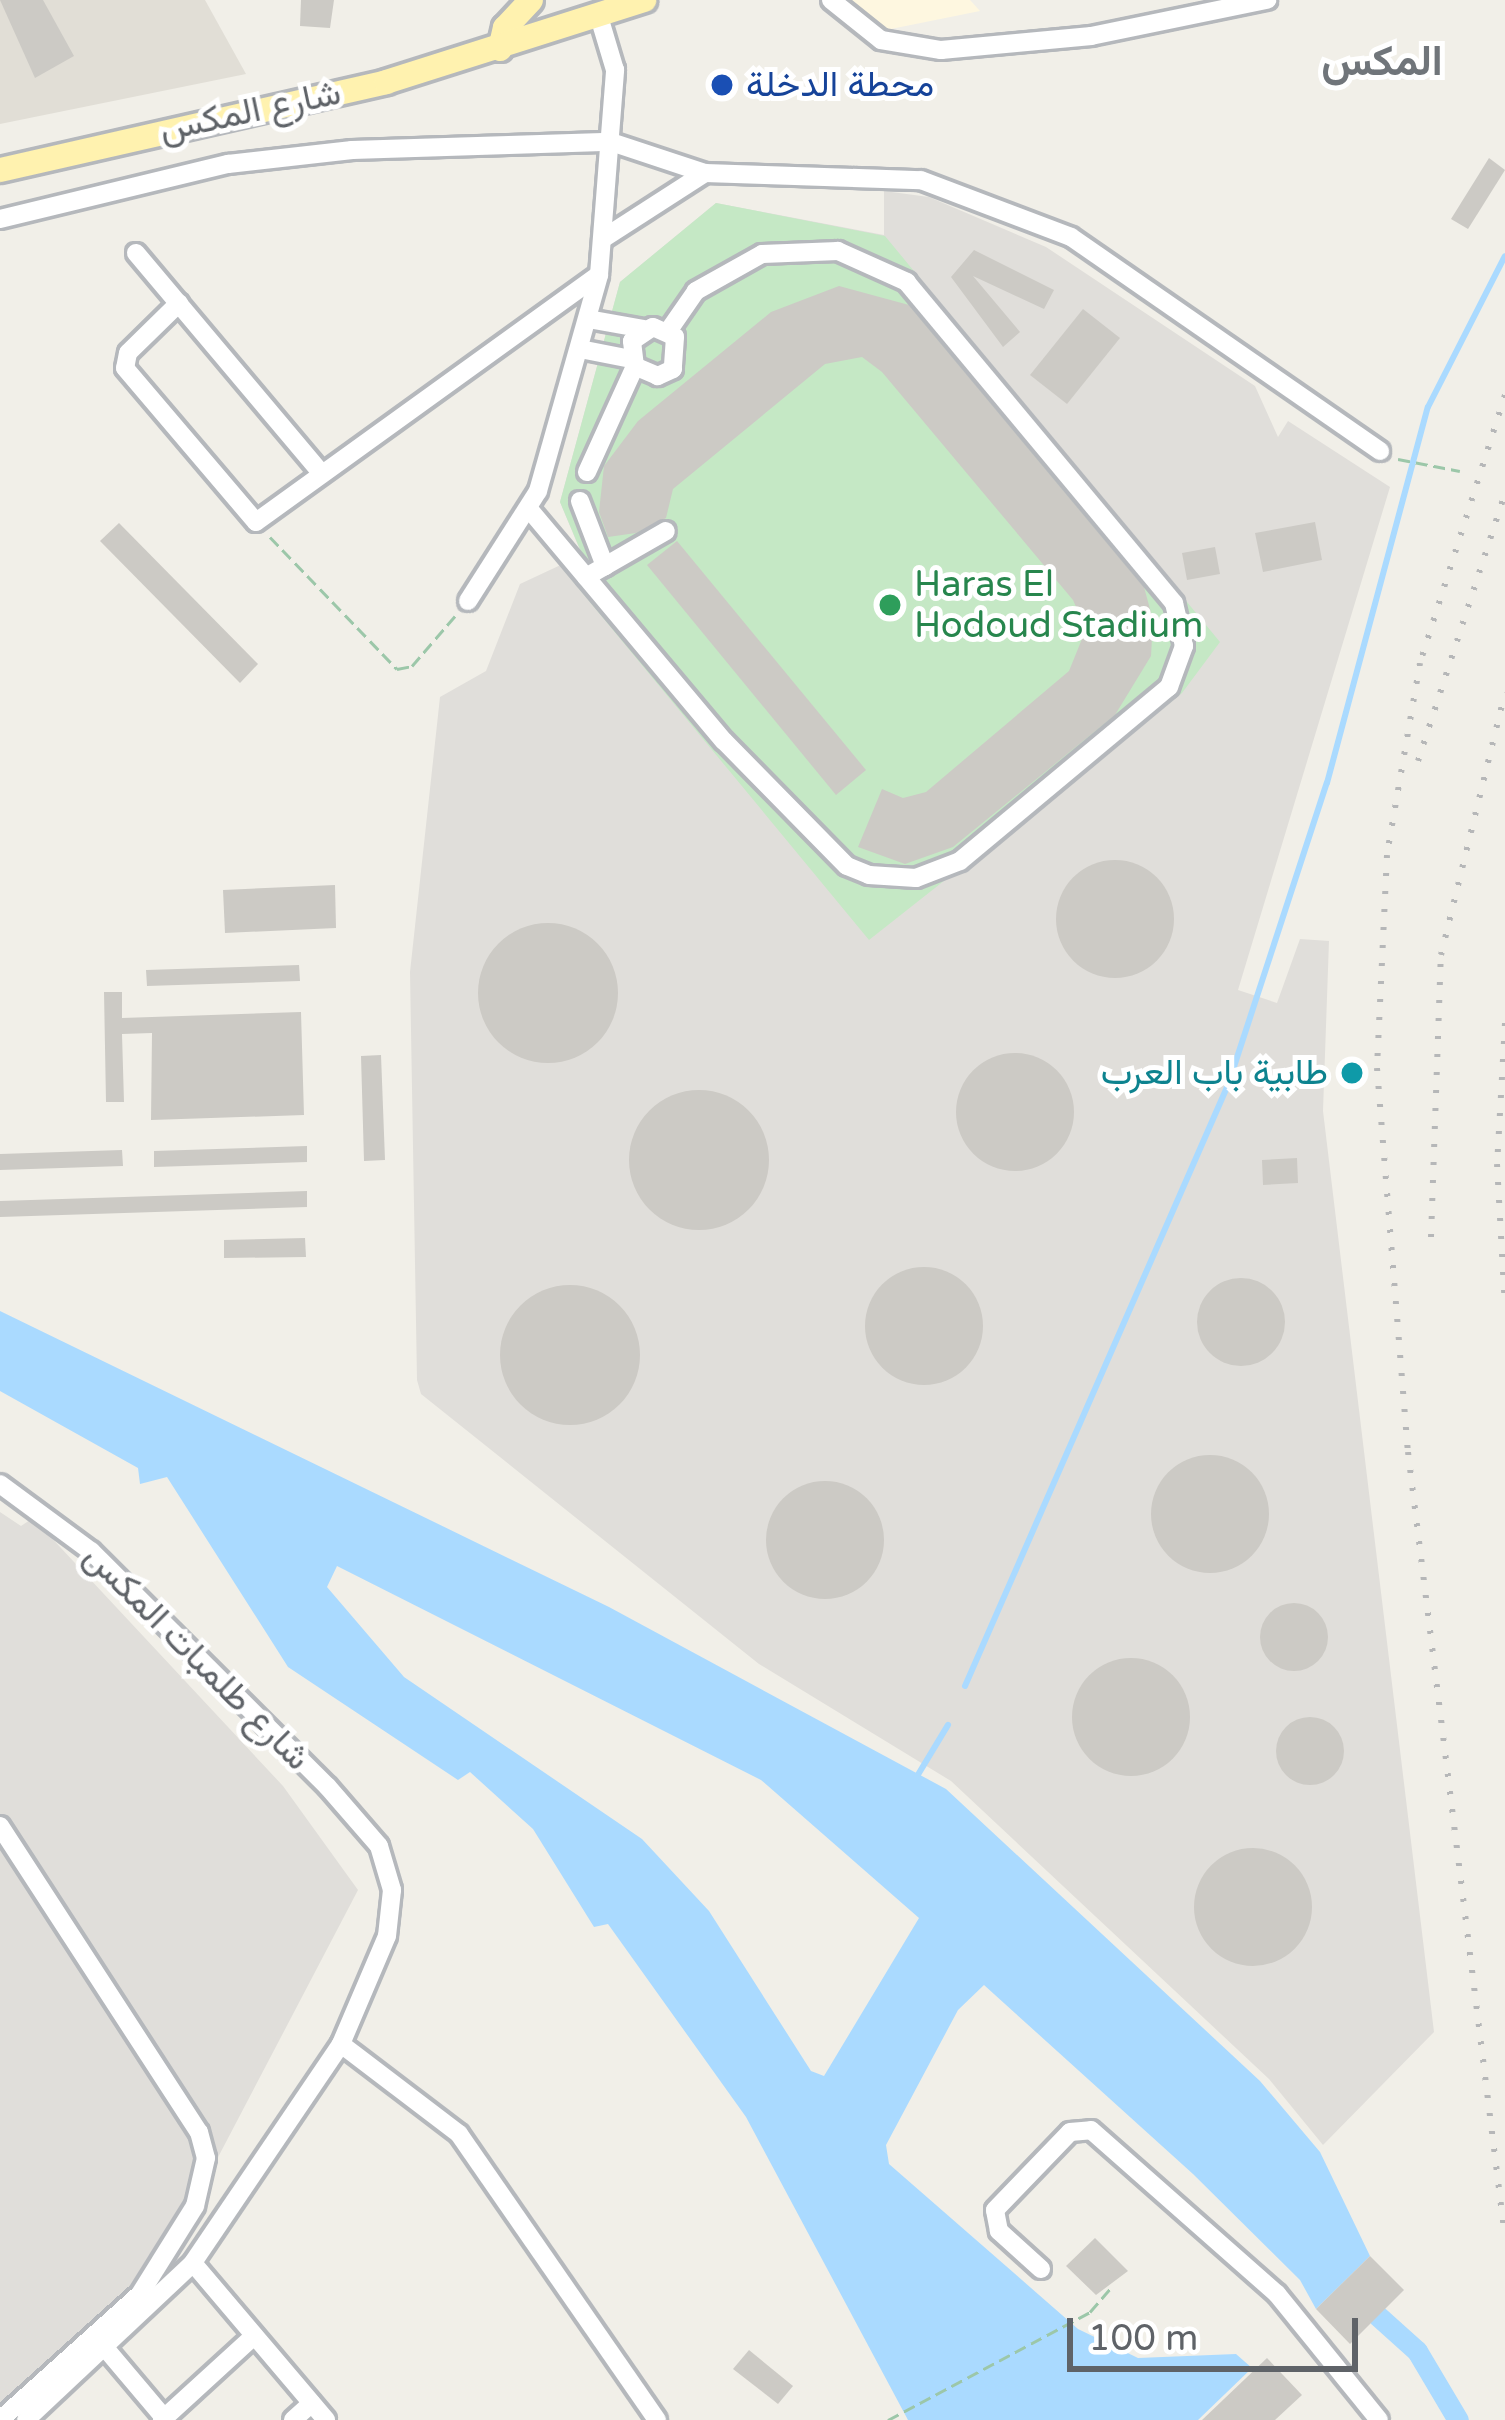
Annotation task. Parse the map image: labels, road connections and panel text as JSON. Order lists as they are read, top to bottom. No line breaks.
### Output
{"streets":{"main road":["شارع المكس"],"street":["شارع طلمبات المكس"]},"districts":["المكس"],"places":["محطة الدخلة","Haras El Hodoud Stadium","طابية باب العرب"],"scale_bar":"100 m"}
